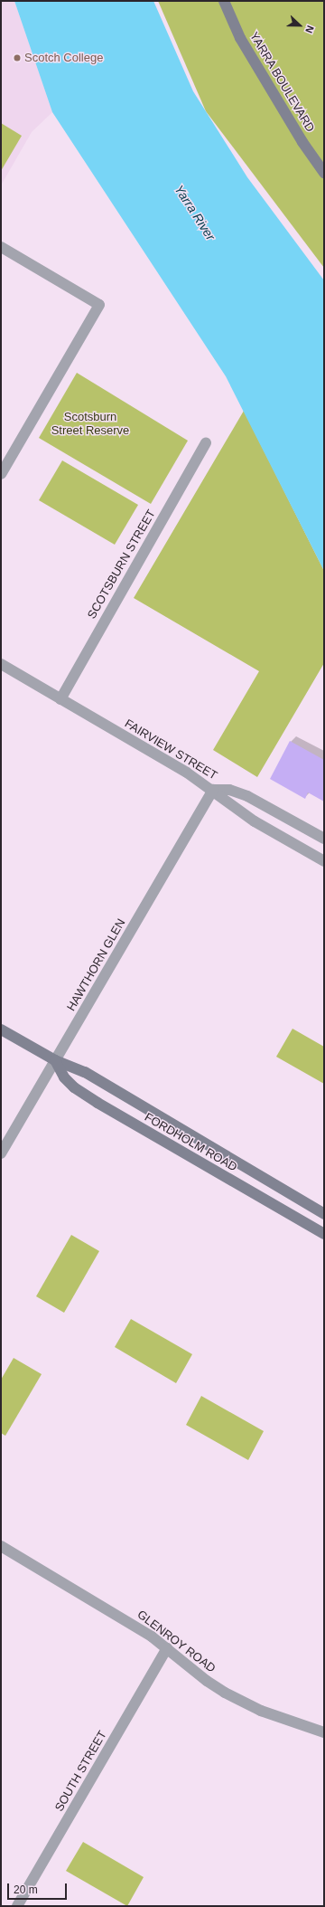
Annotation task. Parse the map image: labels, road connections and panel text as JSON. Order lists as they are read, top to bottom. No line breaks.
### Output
{"streets":{"street":["YARRA BOULEVARD","SCOTSBURN STREET","FAIRVIEW STREET","HAWTHORN GLEN","FORDHOLM ROAD","GLENROY ROAD","SOUTH STREET"]},"crossings":[["SCOTSBURN STREET","FAIRVIEW STREET"],["FAIRVIEW STREET","HAWTHORN GLEN"],["HAWTHORN GLEN","FORDHOLM ROAD"],["GLENROY ROAD","SOUTH STREET"]],"water":["Yarra River"],"parks":["Scotsburn Street Reserve"],"places":["Scotch College"],"scale_bar":"20 m","north":"right"}
